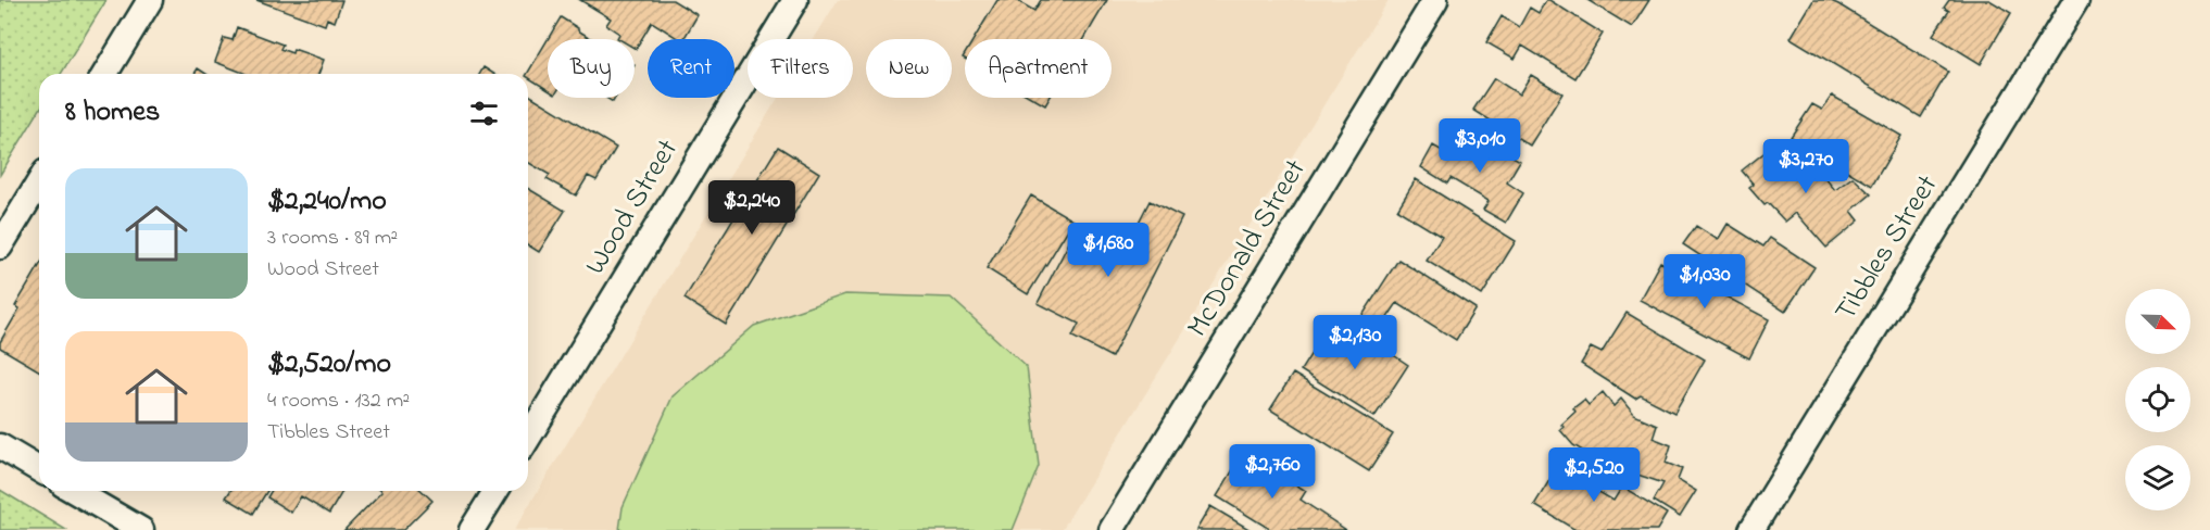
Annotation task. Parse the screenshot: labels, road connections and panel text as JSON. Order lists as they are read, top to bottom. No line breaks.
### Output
{"streets":{"street":["Wood Street","McDonald Street","Tibbles Street"]},"north":"bottom right","page":{"chip":["Buy","Rent","Filters","New","Apartment"],"heading":"8 homes","price":["$3,010","$3,270","$2,240","$1,680","$1,030","$2,130","$2,760","$2,520"],"list":[{"name":"$2,240/mo","note":"3 rooms · 89 m² · Wood Street"},{"name":"$2,520/mo","note":"4 rooms · 132 m² · Tibbles Street"}]}}
